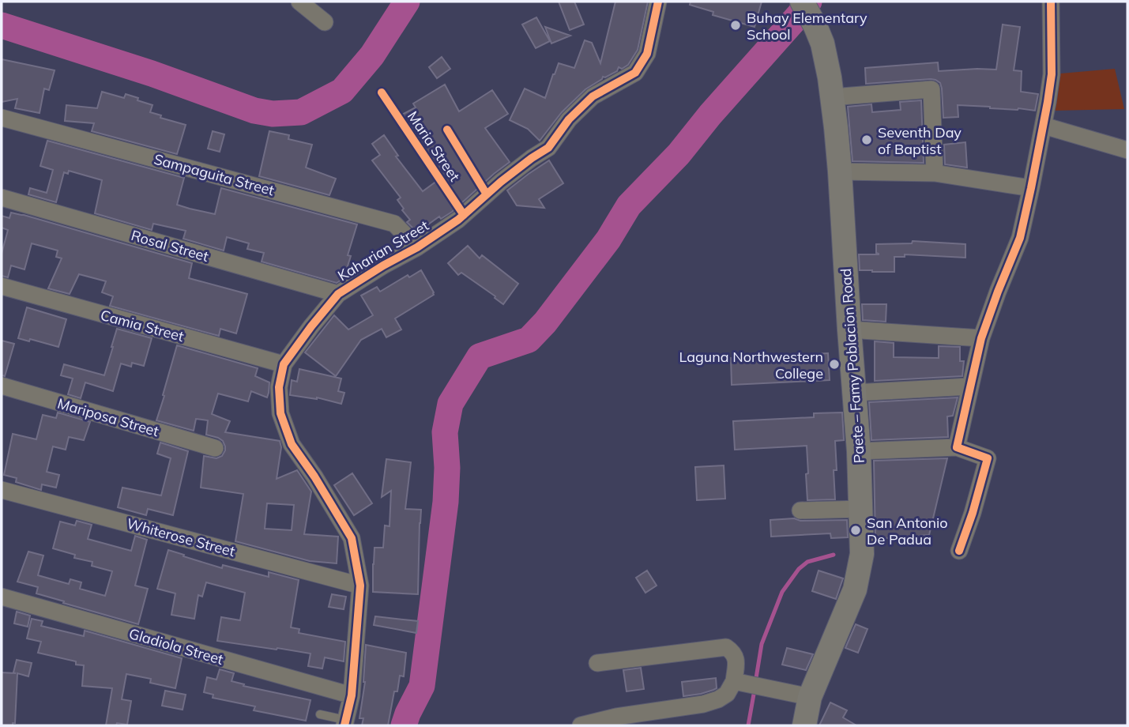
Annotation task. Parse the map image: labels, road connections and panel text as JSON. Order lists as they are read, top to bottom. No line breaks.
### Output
{"streets":{"main road":["Paete – Famy Poblacion Road"],"street":["Sampaguita Street","Rosal Street","Kaharian Street","Camia Street","Mariposa Street","Whiterose Street","Gladiola Street"],"cycle path":["Maria Street"]},"crossings":[["Sampaguita Street","Kaharian Street"],["Rosal Street","Kaharian Street"],["Kaharian Street","Camia Street"],["Kaharian Street","Whiterose Street"],["Kaharian Street","Gladiola Street"]],"places":["Buhay Elementary School","Seventh Day of Baptist","Laguna Northwestern College","San Antonio De Padua"]}
